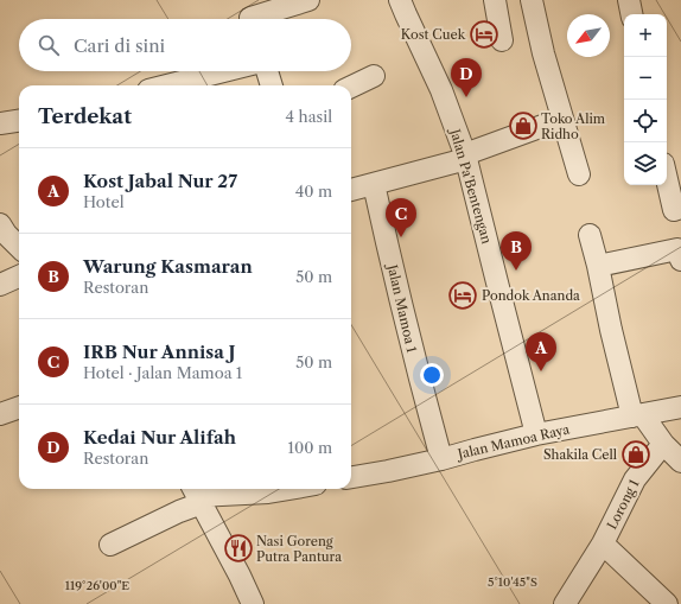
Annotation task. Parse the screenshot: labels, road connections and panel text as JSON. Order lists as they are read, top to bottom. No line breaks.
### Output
{"streets":{"street":["Jalan Pa'Bentengan","Jalan Mamoa 1","Jalan Mamoa Raya","Lorong 1"]},"crossings":[["Jalan Pa'Bentengan","Jalan Mamoa Raya"],["Jalan Mamoa 1","Jalan Mamoa Raya"]],"places":{"hotel":["Kost Cuek","Pondok Ananda"],"shop":["Toko Alim Ridho","Shakila Cell"],"restaurant":["Nasi Goreng Putra Pantura"]},"north":"bottom left","page":{"map_buttons":["+","−"],"search":"Cari di sini","pins":["D","C","B","A"],"heading":["Terdekat","4 hasil"],"list":[{"mark":"A","name":"Kost Jabal Nur 27","note":"Hotel","value":"40 m"},{"mark":"B","name":"Warung Kasmaran","note":"Restoran","value":"50 m"},{"mark":"C","name":"IRB Nur Annisa J","note":"Hotel · Jalan Mamoa 1","value":"50 m"},{"mark":"D","name":"Kedai Nur Alifah","note":"Restoran","value":"100 m"}]},"coordinates":["5°10'45\"S","119°26'00\"E"]}
